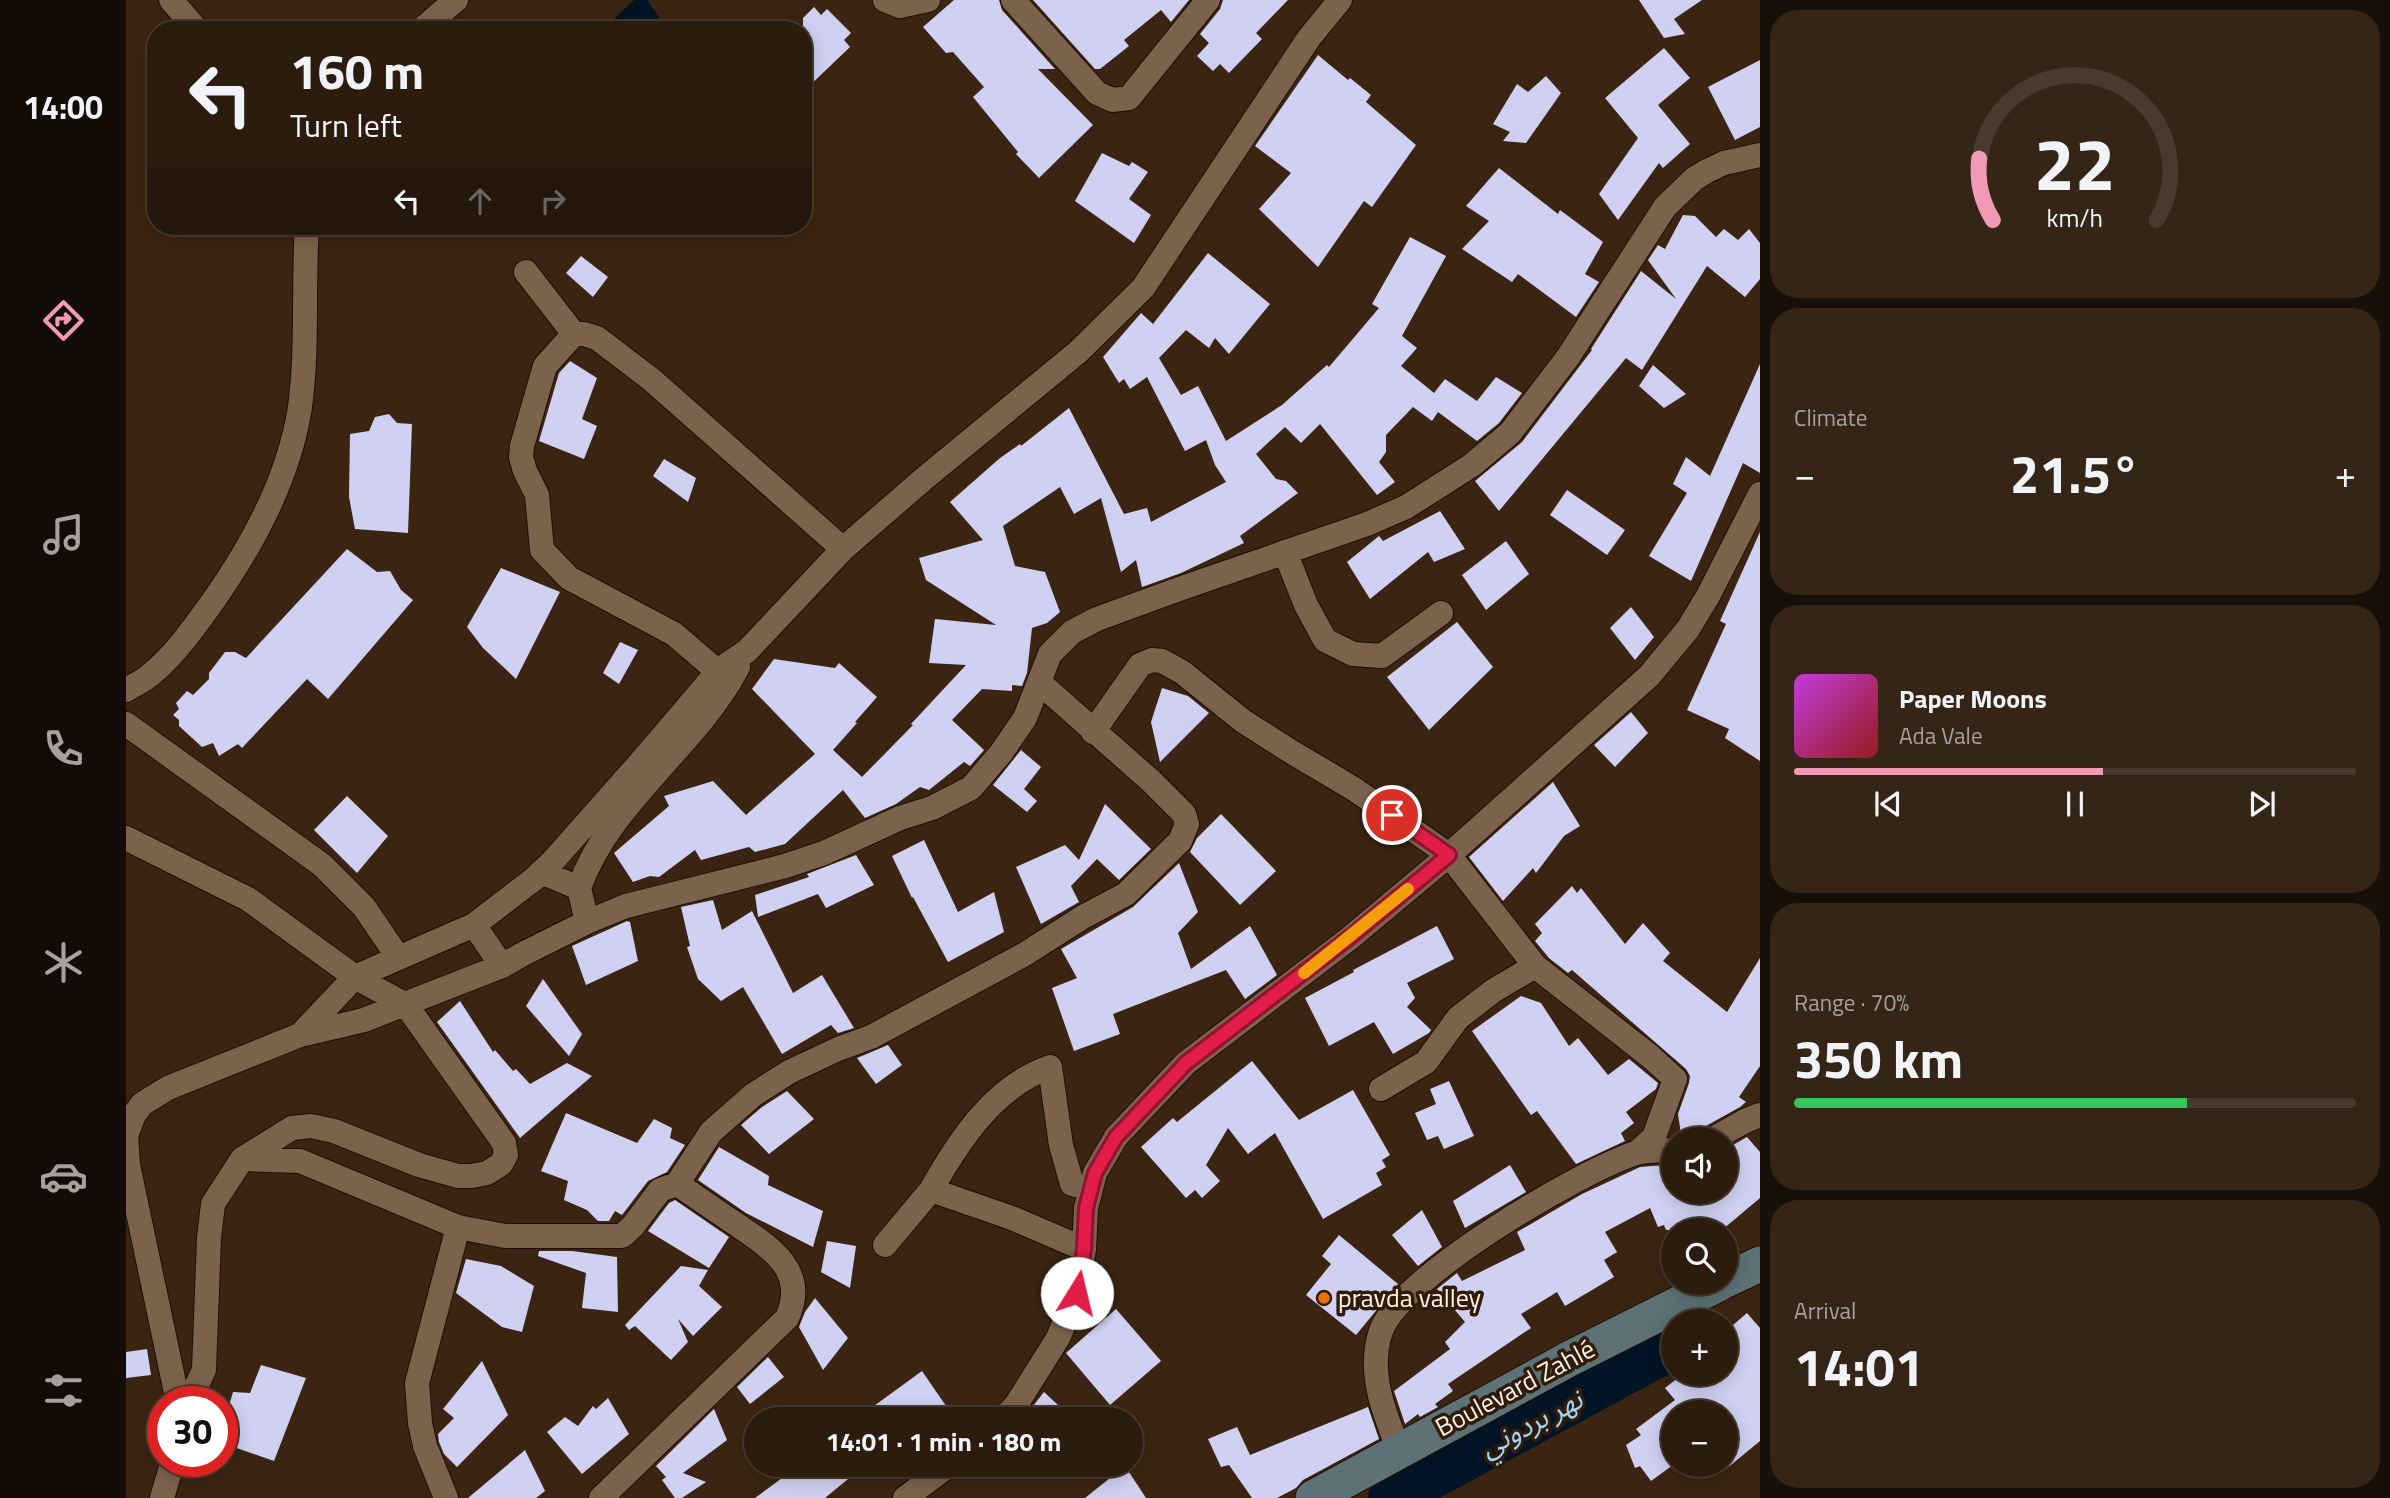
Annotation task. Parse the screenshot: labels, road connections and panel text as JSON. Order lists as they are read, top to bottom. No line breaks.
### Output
{"streets":{"main road":["Boulevard Zahlé"]},"water":["نهر بردوني"],"places":["pravda valley"],"page":{"tabs":"14:00","turn":["160 m","Turn left"],"tile":["Climate",["Range · 70%","350 km"],["Arrival","14:01"]],"heat":["−","21.5°","+"],"song":["Paper Moons","Ada Vale"],"map_buttons":["+","−"],"limit":"30","trip":"14:01 · 1 min · 180 m","gauge":["22","km/h"]}}
